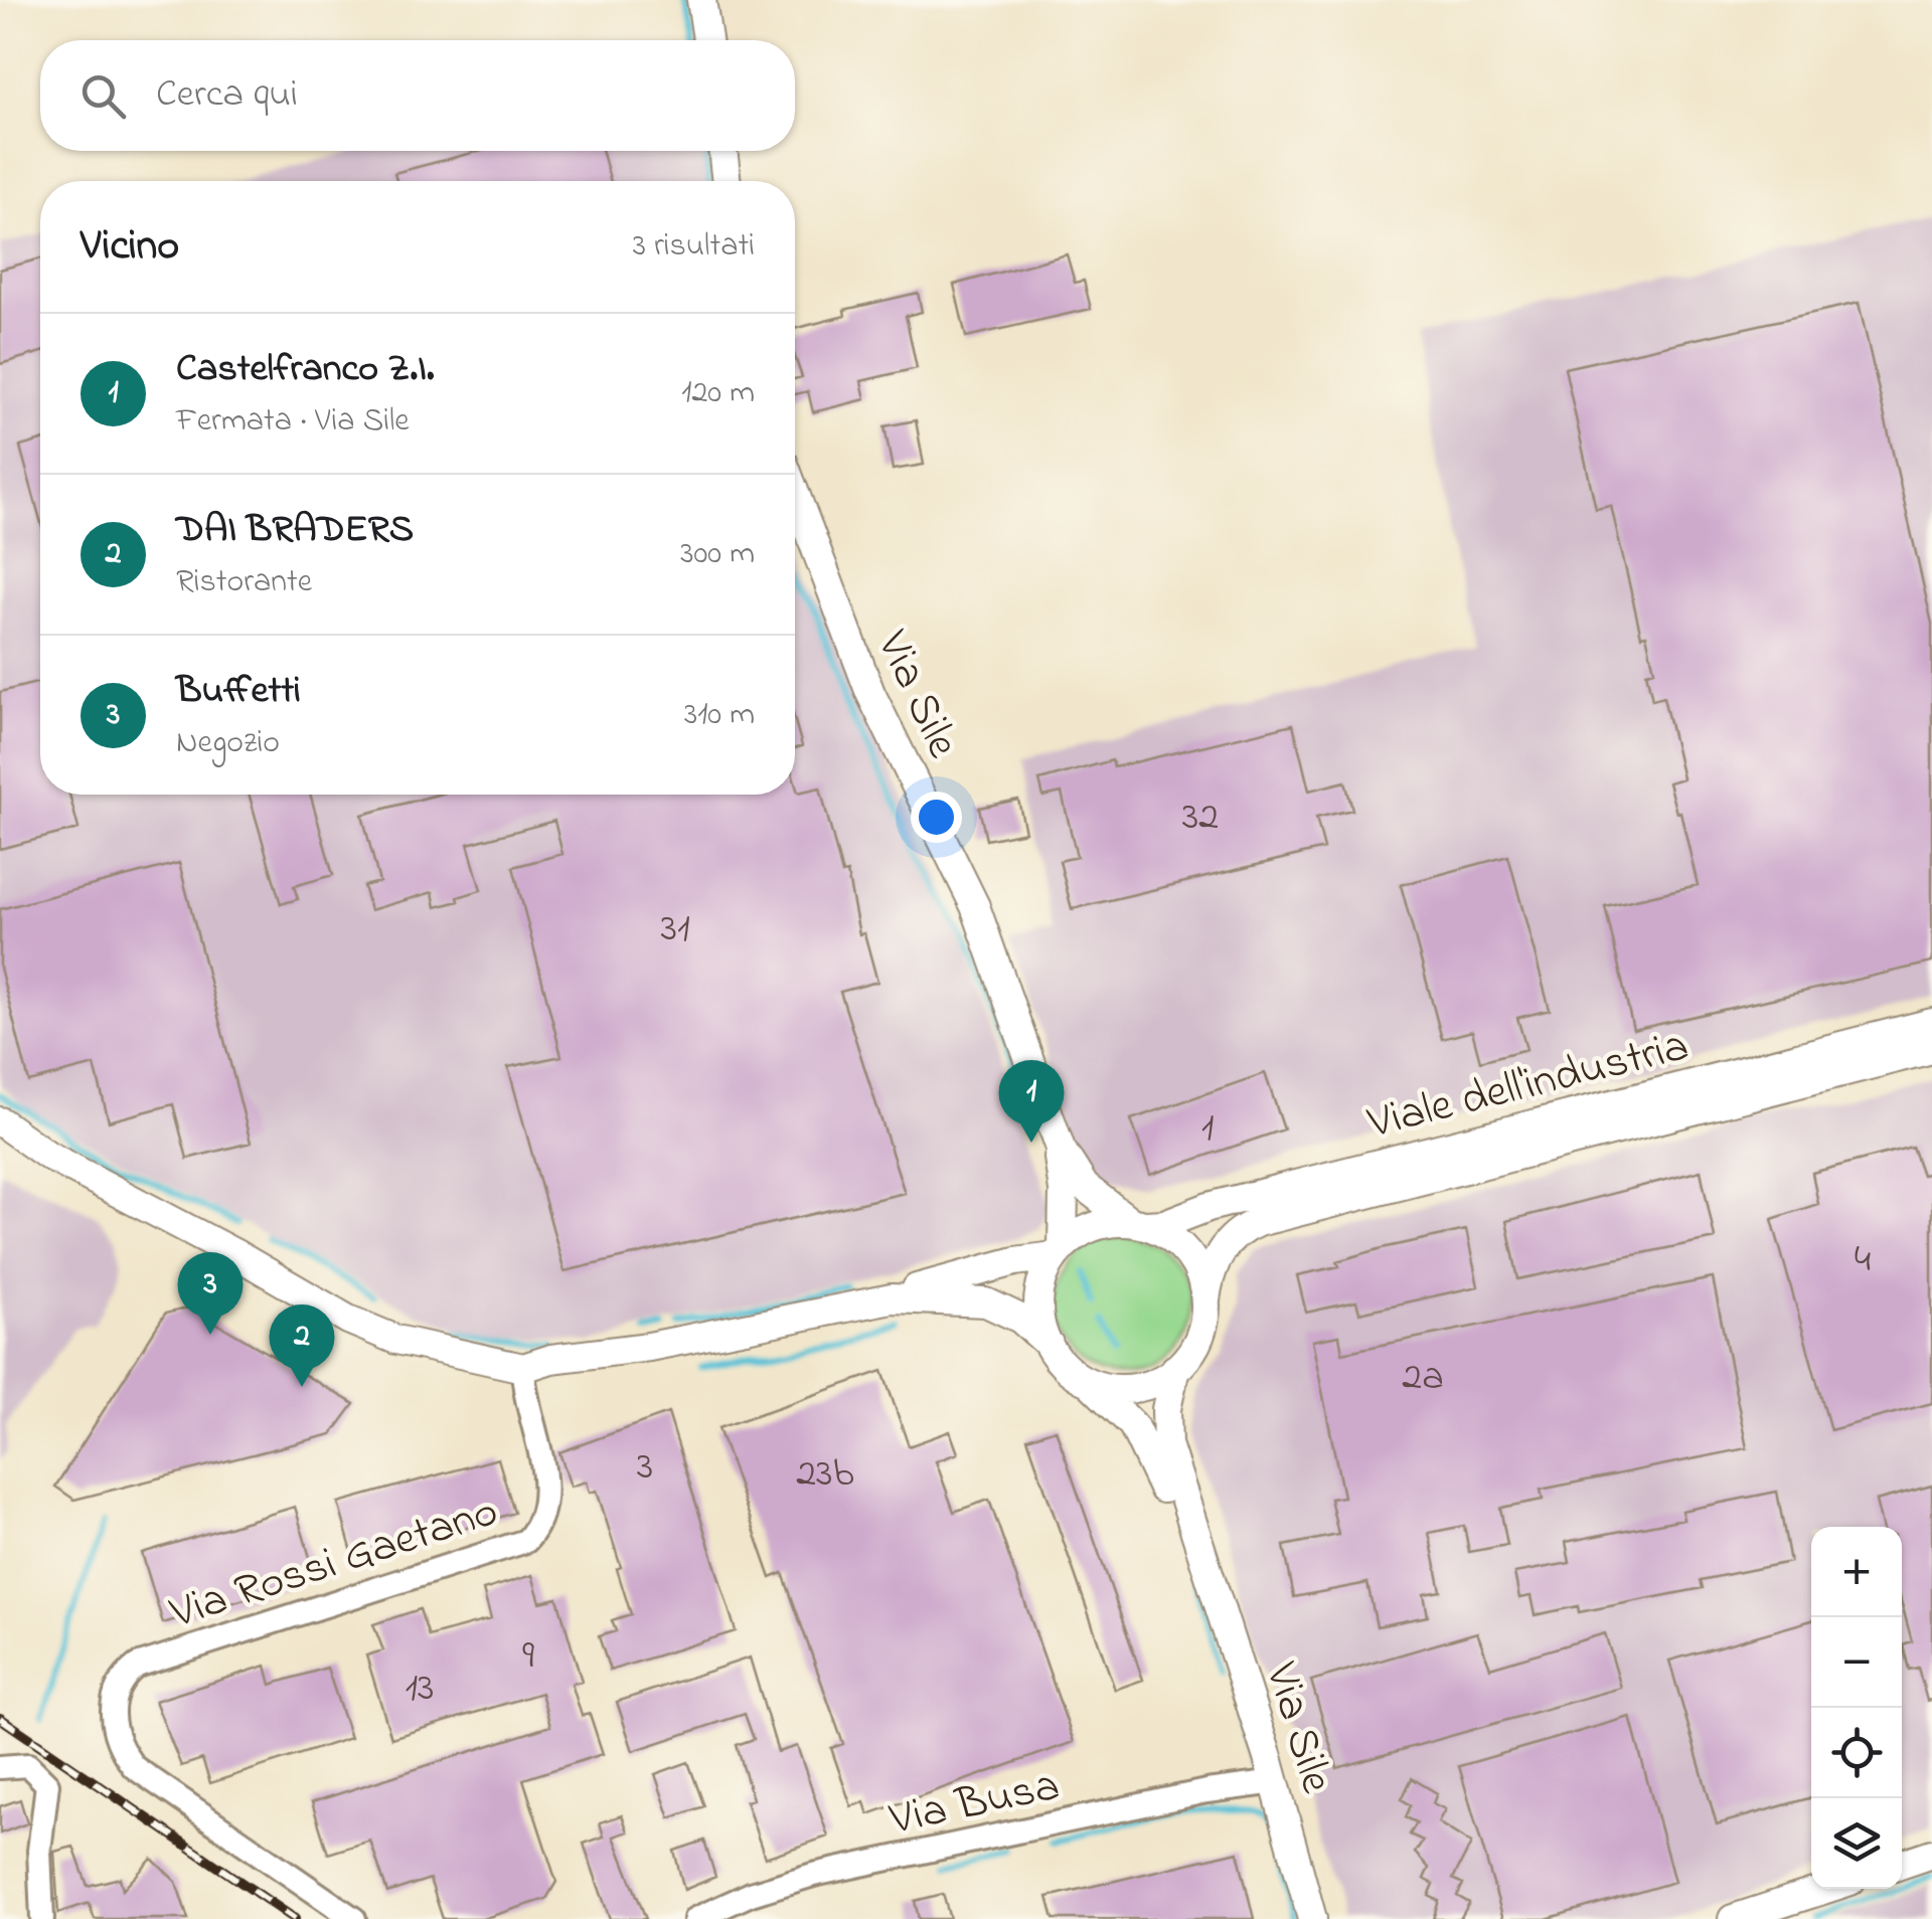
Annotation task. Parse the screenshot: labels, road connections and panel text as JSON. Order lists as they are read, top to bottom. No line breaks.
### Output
{"streets":{"street":["Via Sile","Viale dell'industria","Via Rossi Gaetano","Via Busa"]},"crossings":[["Via Sile","Viale dell'industria"],["Via Sile","Via Busa"]],"house_numbers":["32","31","1","4","2a","3","23b","9","13"],"page":{"search":"Cerca qui","heading":["Vicino","3 risultati"],"list":[{"mark":"1","name":"Castelfranco Z.I.","note":"Fermata · Via Sile","value":"120 m"},{"mark":"2","name":"DAI BRADERS","note":"Ristorante","value":"300 m"},{"mark":"3","name":"Buffetti","note":"Negozio","value":"310 m"}],"pins":["1","3","2"],"map_buttons":["+","−"]}}
